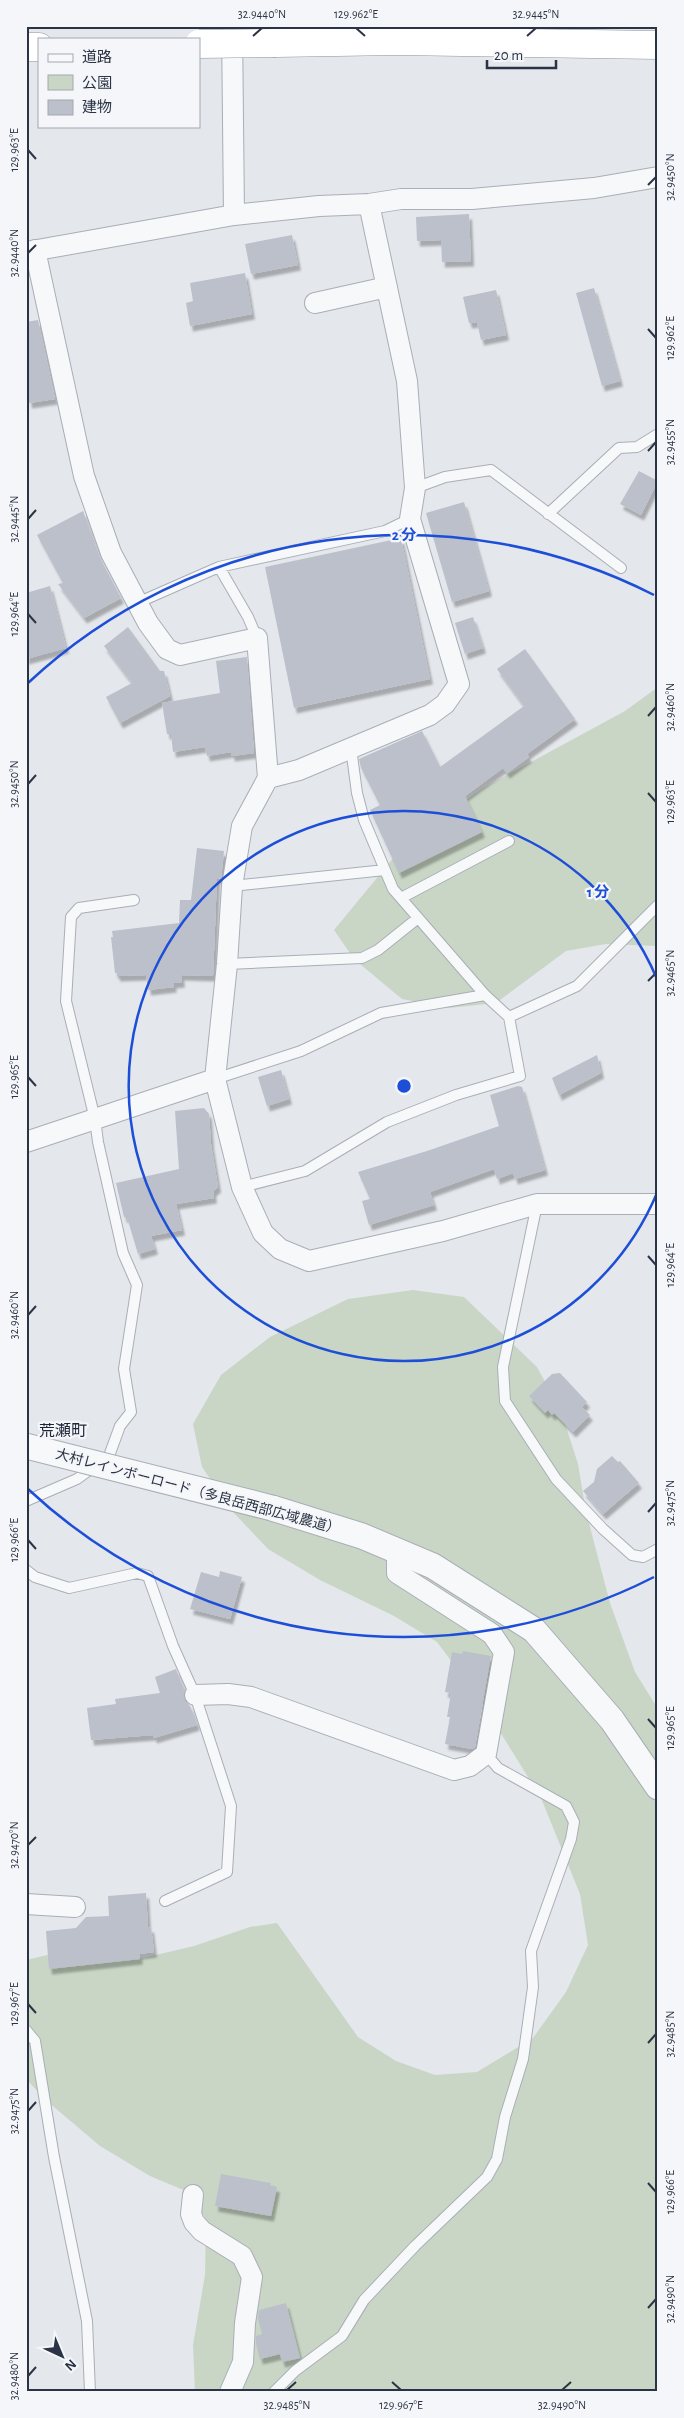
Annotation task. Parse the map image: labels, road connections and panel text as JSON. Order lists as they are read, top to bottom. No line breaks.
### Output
{"streets":{"street":["大村レインボーロード（多良岳西部広域農道）"]},"districts":["荒瀬町"],"legend":["道路","公園","建物"],"scale_bar":"20 m","north":"bottom right","coordinates":["32.9440°N","129.962°E","32.9445°N","129.963°E","32.9450°N","32.9455°N","129.964°E","32.9460°N","32.9465°N","129.965°E","32.9475°N","129.966°E","32.9470°N","129.967°E","32.9485°N","32.9490°N","32.9480°N"],"rings":["2 分","1 分"]}
